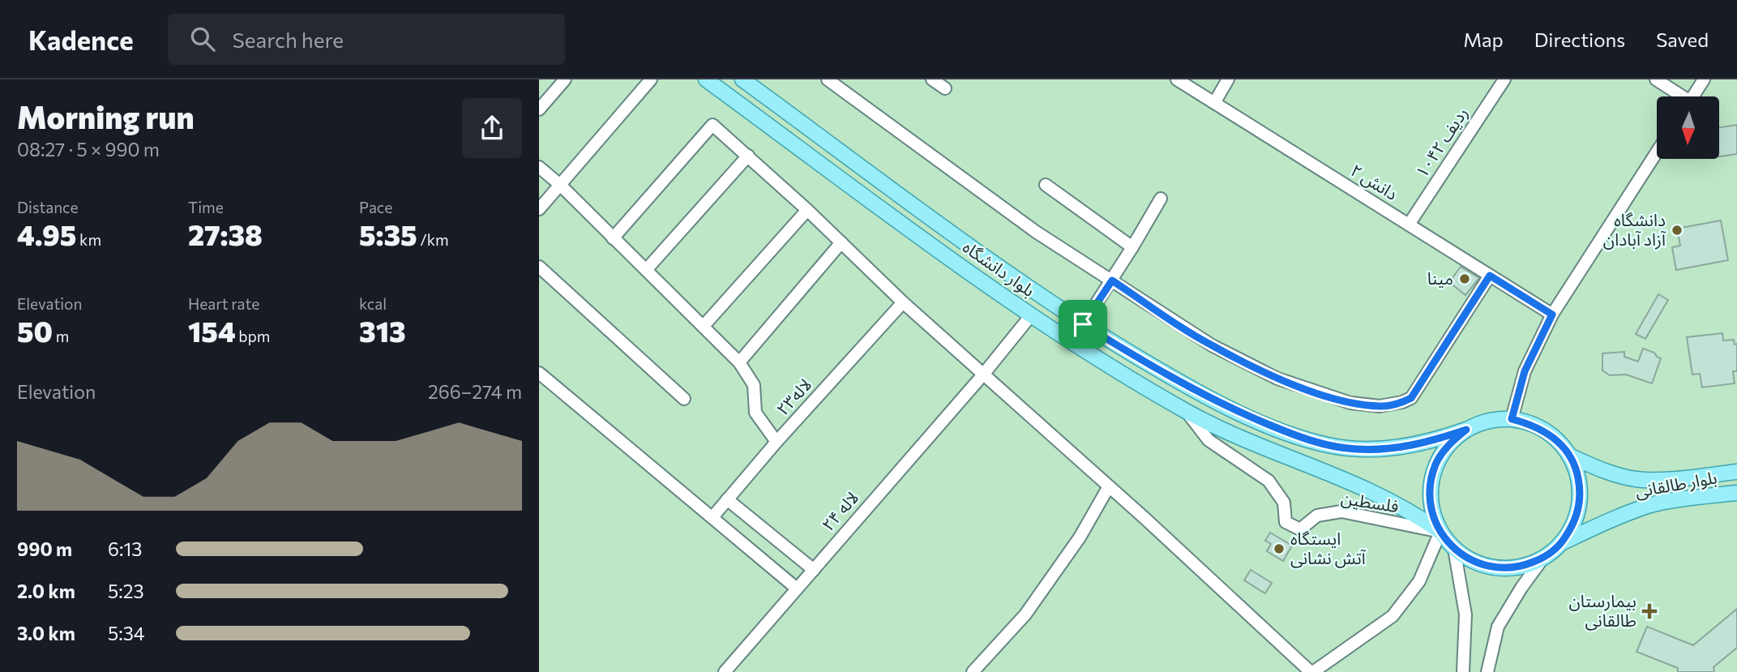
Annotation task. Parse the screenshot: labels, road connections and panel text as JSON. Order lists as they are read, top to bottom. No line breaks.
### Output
{"streets":{"main road":["بلوار دانشگاه","بلوار طالقانی"],"street":["ردیف ۱۰۴۲","دانش ۲","لاله۲۳","فلسطین","لاله ۲۴"]},"crossings":[["ردیف ۱۰۴۲","دانش ۲"],["بلوار دانشگاه","بلوار طالقانی"],["بلوار دانشگاه","فلسطین"],["بلوار دانشگاه","لاله ۲۴"],["بلوار طالقانی","فلسطین"]],"places":{"other":["دانشگاه آزاد آبادان","مینا","ایستگاه آتش نشانی"],"health":["بیمارستان طالقانی"]},"north":"bottom","page":{"header":"Kadence","search":"Search here","nav":["Map","Directions","Saved"],"heading":["Morning run","08:27 · 5 × 990 m"],"stats":[["Distance","4.95 km"],["Time","27:38"],["Pace","5:35 /km"],["Elevation","50 m"],["Heart rate","154 bpm"],["kcal","313"]],"chart":["Elevation","266–274 m"],"list":[{"name":"990 m","note":"6:13"},{"name":"2.0 km","note":"5:23"},{"name":"3.0 km","note":"5:34"}]}}
